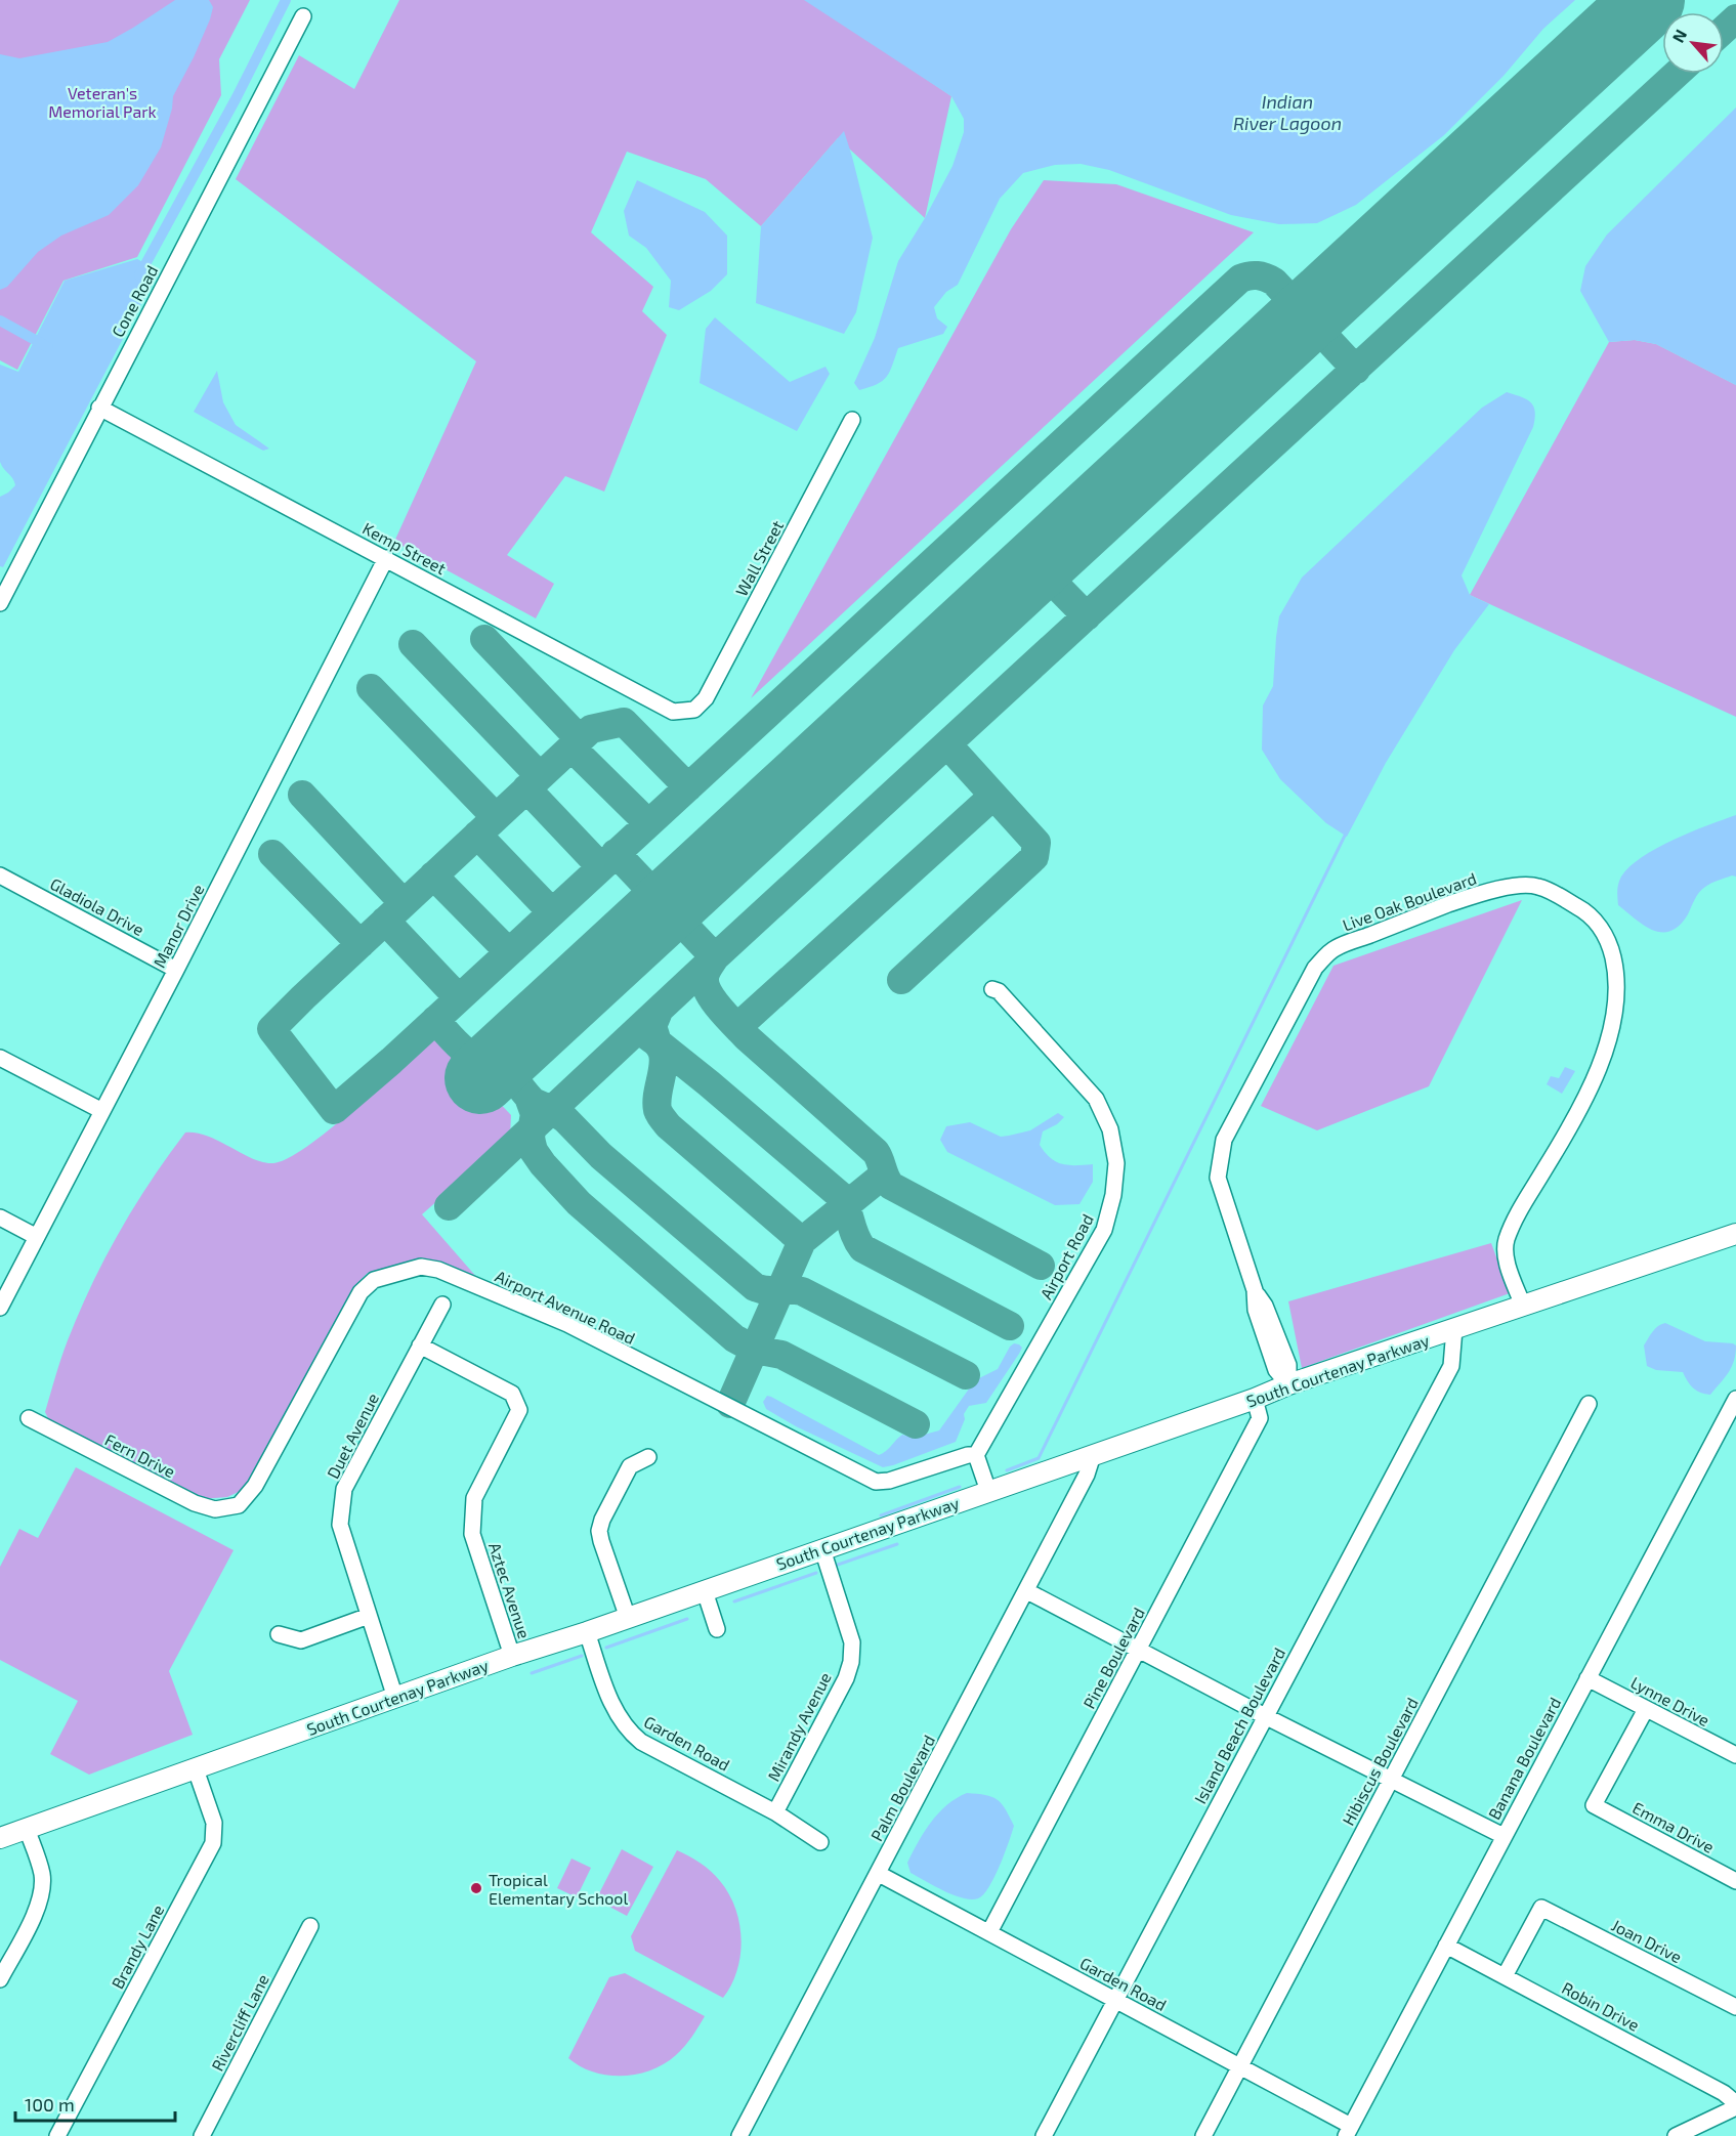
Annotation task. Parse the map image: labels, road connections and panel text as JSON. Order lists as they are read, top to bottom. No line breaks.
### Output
{"streets":{"main road":["South Courtenay Parkway"],"street":["Cone Road","Kemp Street","Wall Street","Live Oak Boulevard","Gladiola Drive","Manor Drive","Airport Road","Airport Avenue Road","Duet Avenue","Fern Drive","Aztec Avenue","Pine Boulevard","Lynne Drive","Island Beach Boulevard","Mirandy Avenue","Garden Road","Banana Boulevard","Hibiscus Boulevard","Palm Boulevard","Emma Drive","Joan Drive","Brandy Lane","Robin Drive","Rivercliff Lane"]},"crossings":[["Cone Road","Kemp Street"],["Kemp Street","Wall Street"],["Kemp Street","Manor Drive"],["Live Oak Boulevard","South Courtenay Parkway"],["Gladiola Drive","Manor Drive"],["Airport Road","Airport Avenue Road"],["Airport Avenue Road","Fern Drive"],["South Courtenay Parkway","Duet Avenue"],["South Courtenay Parkway","Aztec Avenue"],["South Courtenay Parkway","Pine Boulevard"],["South Courtenay Parkway","Island Beach Boulevard"],["South Courtenay Parkway","Mirandy Avenue"],["South Courtenay Parkway","Garden Road"],["South Courtenay Parkway","Palm Boulevard"],["South Courtenay Parkway","Brandy Lane"],["Duet Avenue","Aztec Avenue"],["Pine Boulevard","Garden Road"],["Lynne Drive","Banana Boulevard"],["Lynne Drive","Emma Drive"],["Island Beach Boulevard","Garden Road"],["Mirandy Avenue","Garden Road"],["Garden Road","Banana Boulevard"],["Garden Road","Hibiscus Boulevard"],["Garden Road","Palm Boulevard"],["Banana Boulevard","Robin Drive"],["Joan Drive","Robin Drive"]],"water":["Indian River Lagoon"],"parks":["Veteran's Memorial Park"],"places":["Tropical Elementary School"],"scale_bar":"100 m","north":"top left"}
